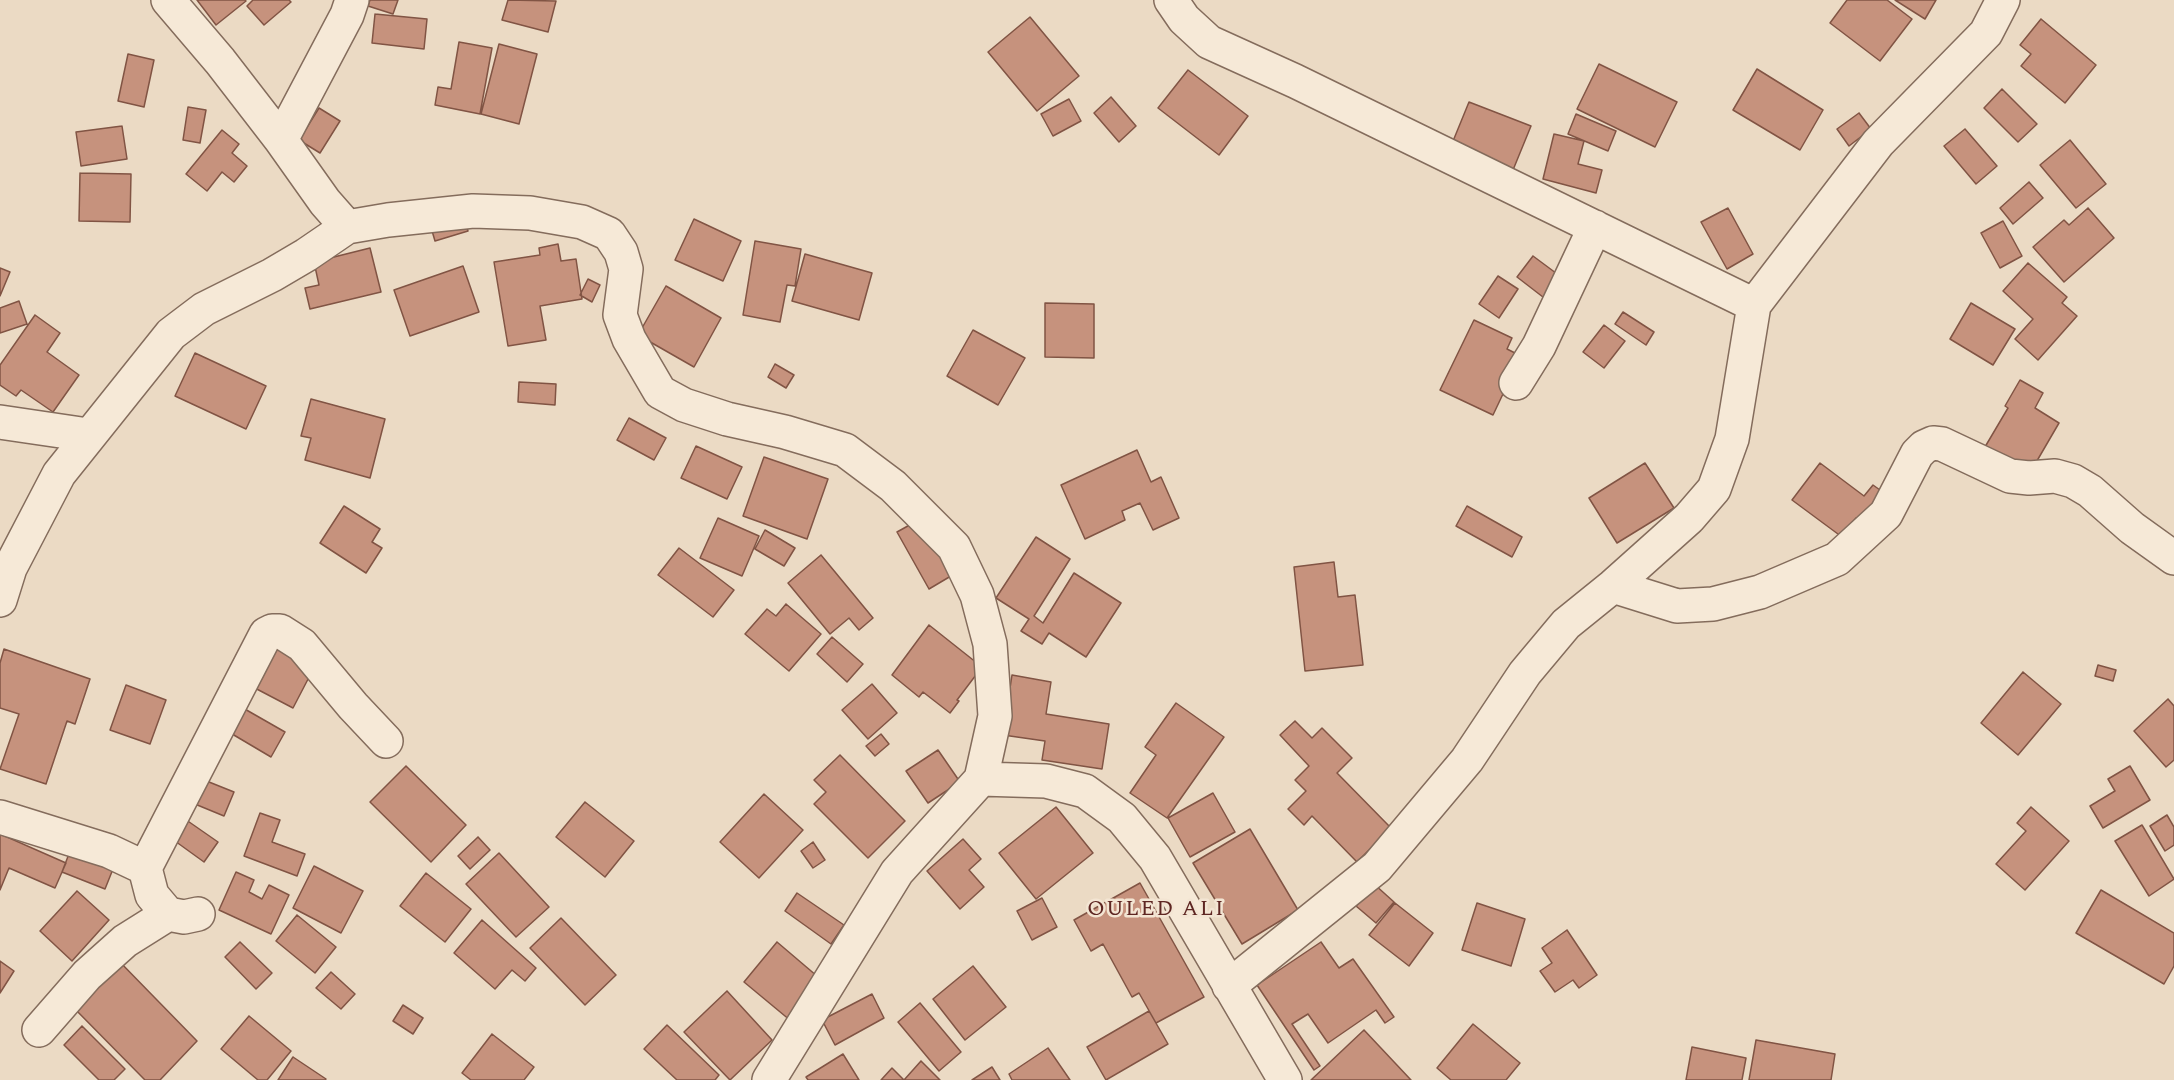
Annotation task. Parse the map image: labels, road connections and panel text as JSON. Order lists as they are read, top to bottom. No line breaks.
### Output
{"districts":["OULED ALI"]}
